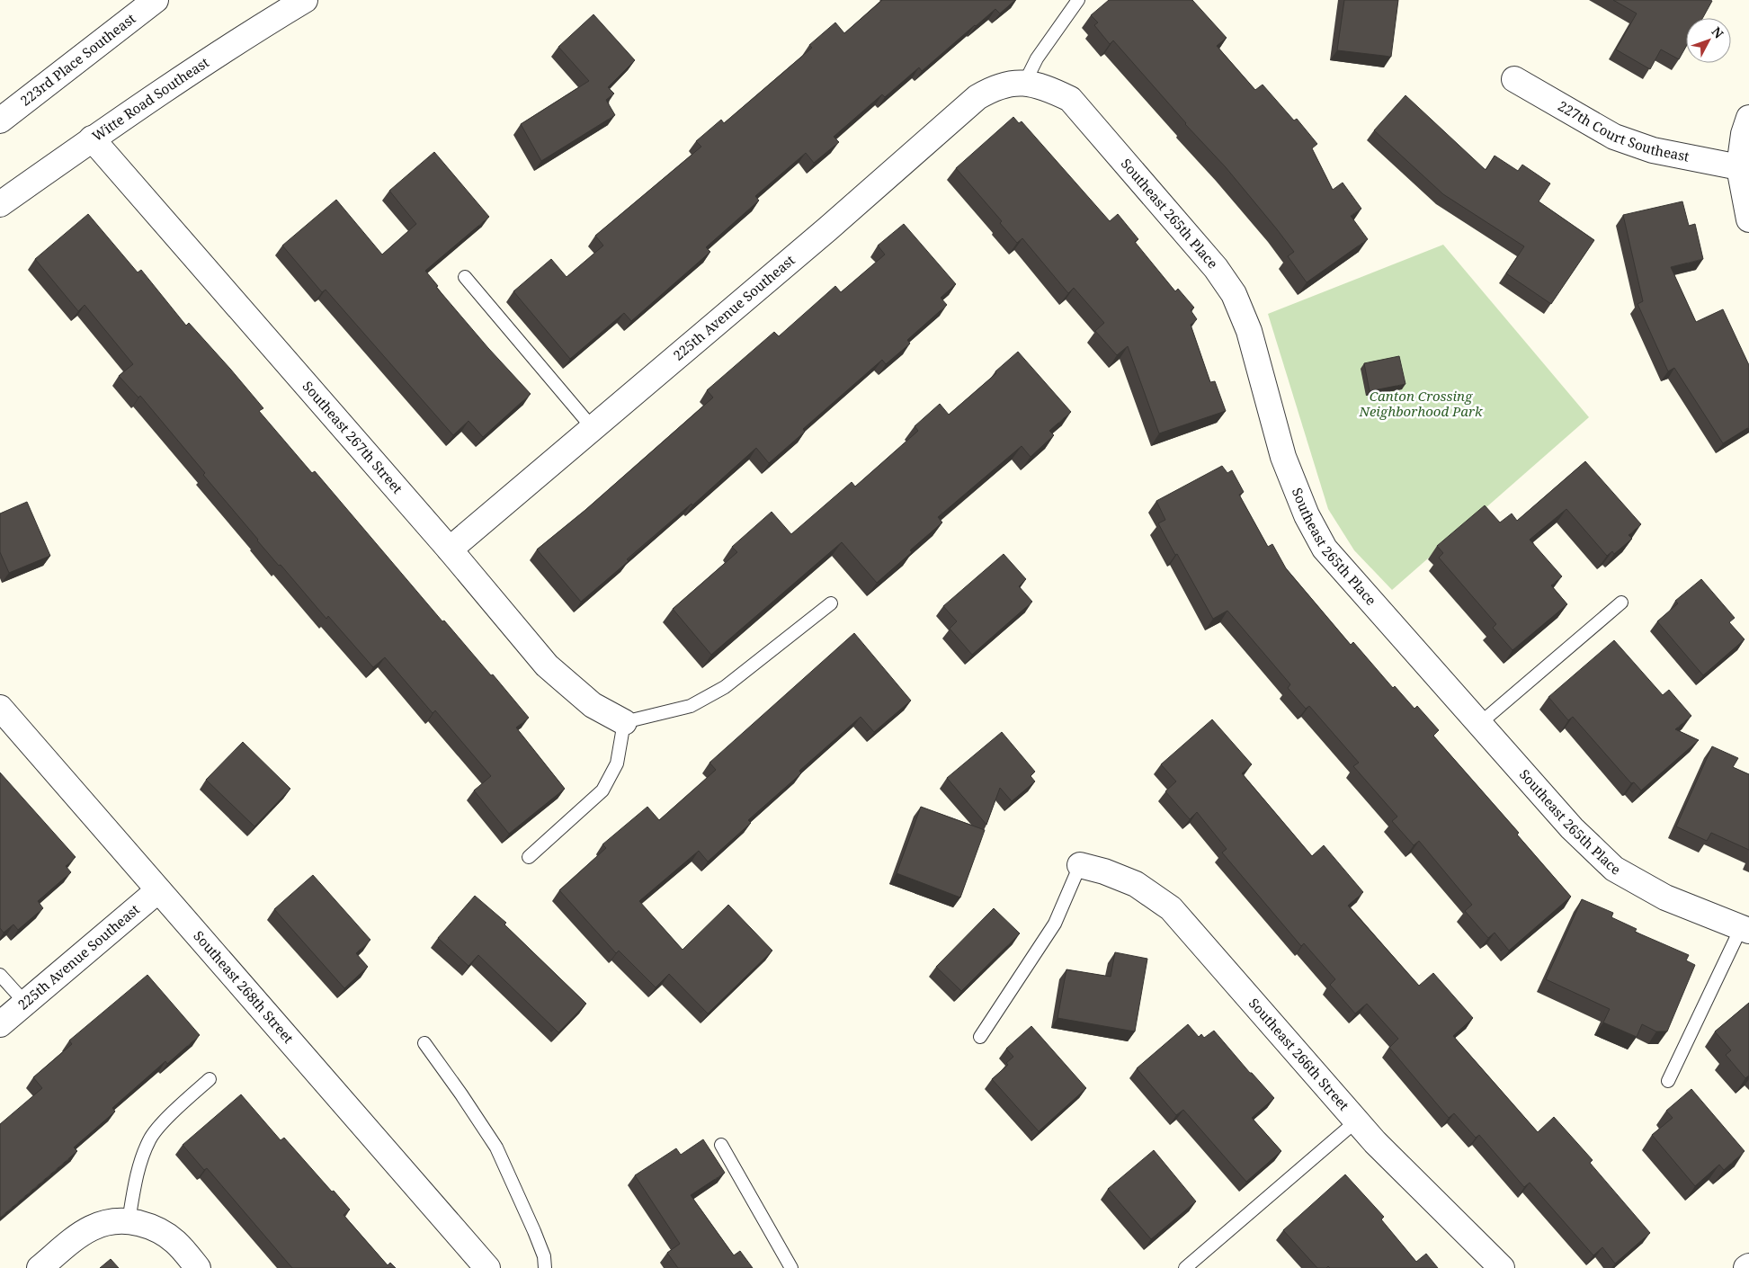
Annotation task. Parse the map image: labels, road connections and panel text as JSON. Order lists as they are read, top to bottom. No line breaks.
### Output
{"streets":{"street":["223rd Place Southeast","Witte Road Southeast","227th Court Southeast","Southeast 265th Place","225th Avenue Southeast","Southeast 267th Street","Southeast 268th Street","Southeast 266th Street"]},"crossings":[["Witte Road Southeast","Southeast 267th Street"],["Southeast 265th Place","225th Avenue Southeast"],["225th Avenue Southeast","Southeast 267th Street"],["225th Avenue Southeast","Southeast 268th Street"]],"parks":["Canton Crossing Neighborhood Park"],"north":"top right"}
